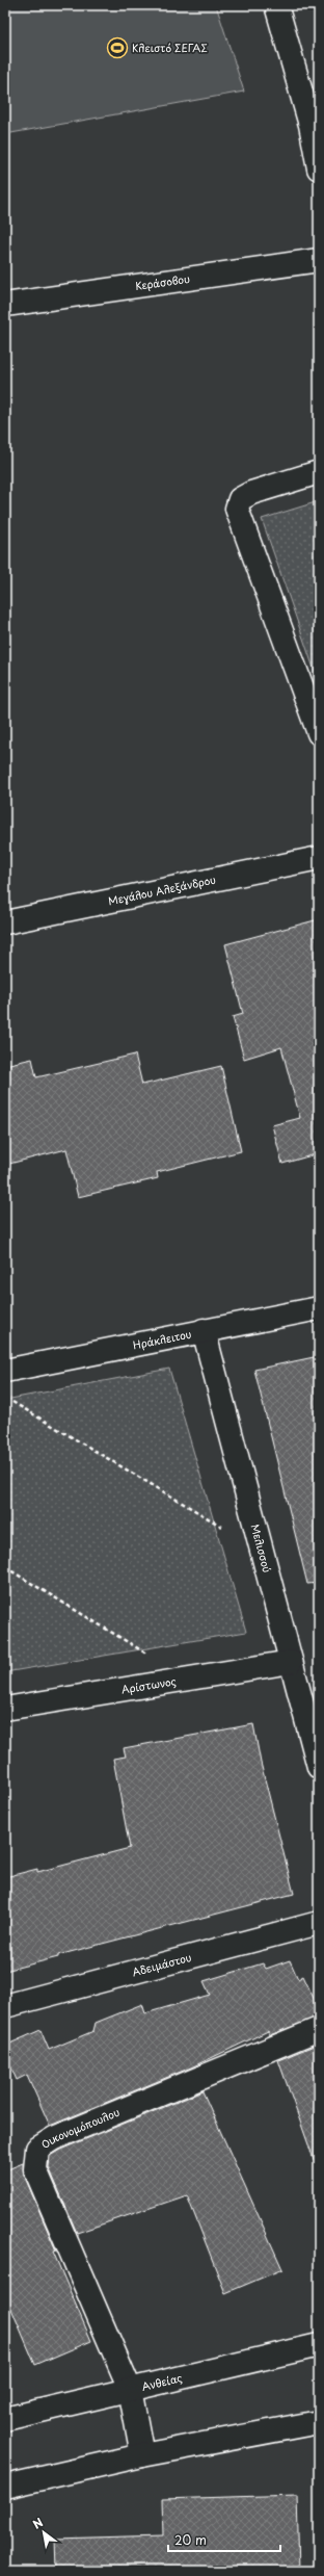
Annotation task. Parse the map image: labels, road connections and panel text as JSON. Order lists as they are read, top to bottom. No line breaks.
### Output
{"streets":{"street":["Κεράσοβου","Μεγάλου Αλεξάνδρου","Ηράκλειτου","Μελισσού","Αρίστωνος","Αδειμάστου","Οικονομόπουλου","Ανθείας"]},"crossings":[["Ηράκλειτου","Μελισσού"],["Μελισσού","Αρίστωνος"],["Οικονομόπουλου","Ανθείας"]],"places":{"sports":["Κλειστό ΣΕΓΑΣ"]},"scale_bar":"20 m","north":"top left"}
